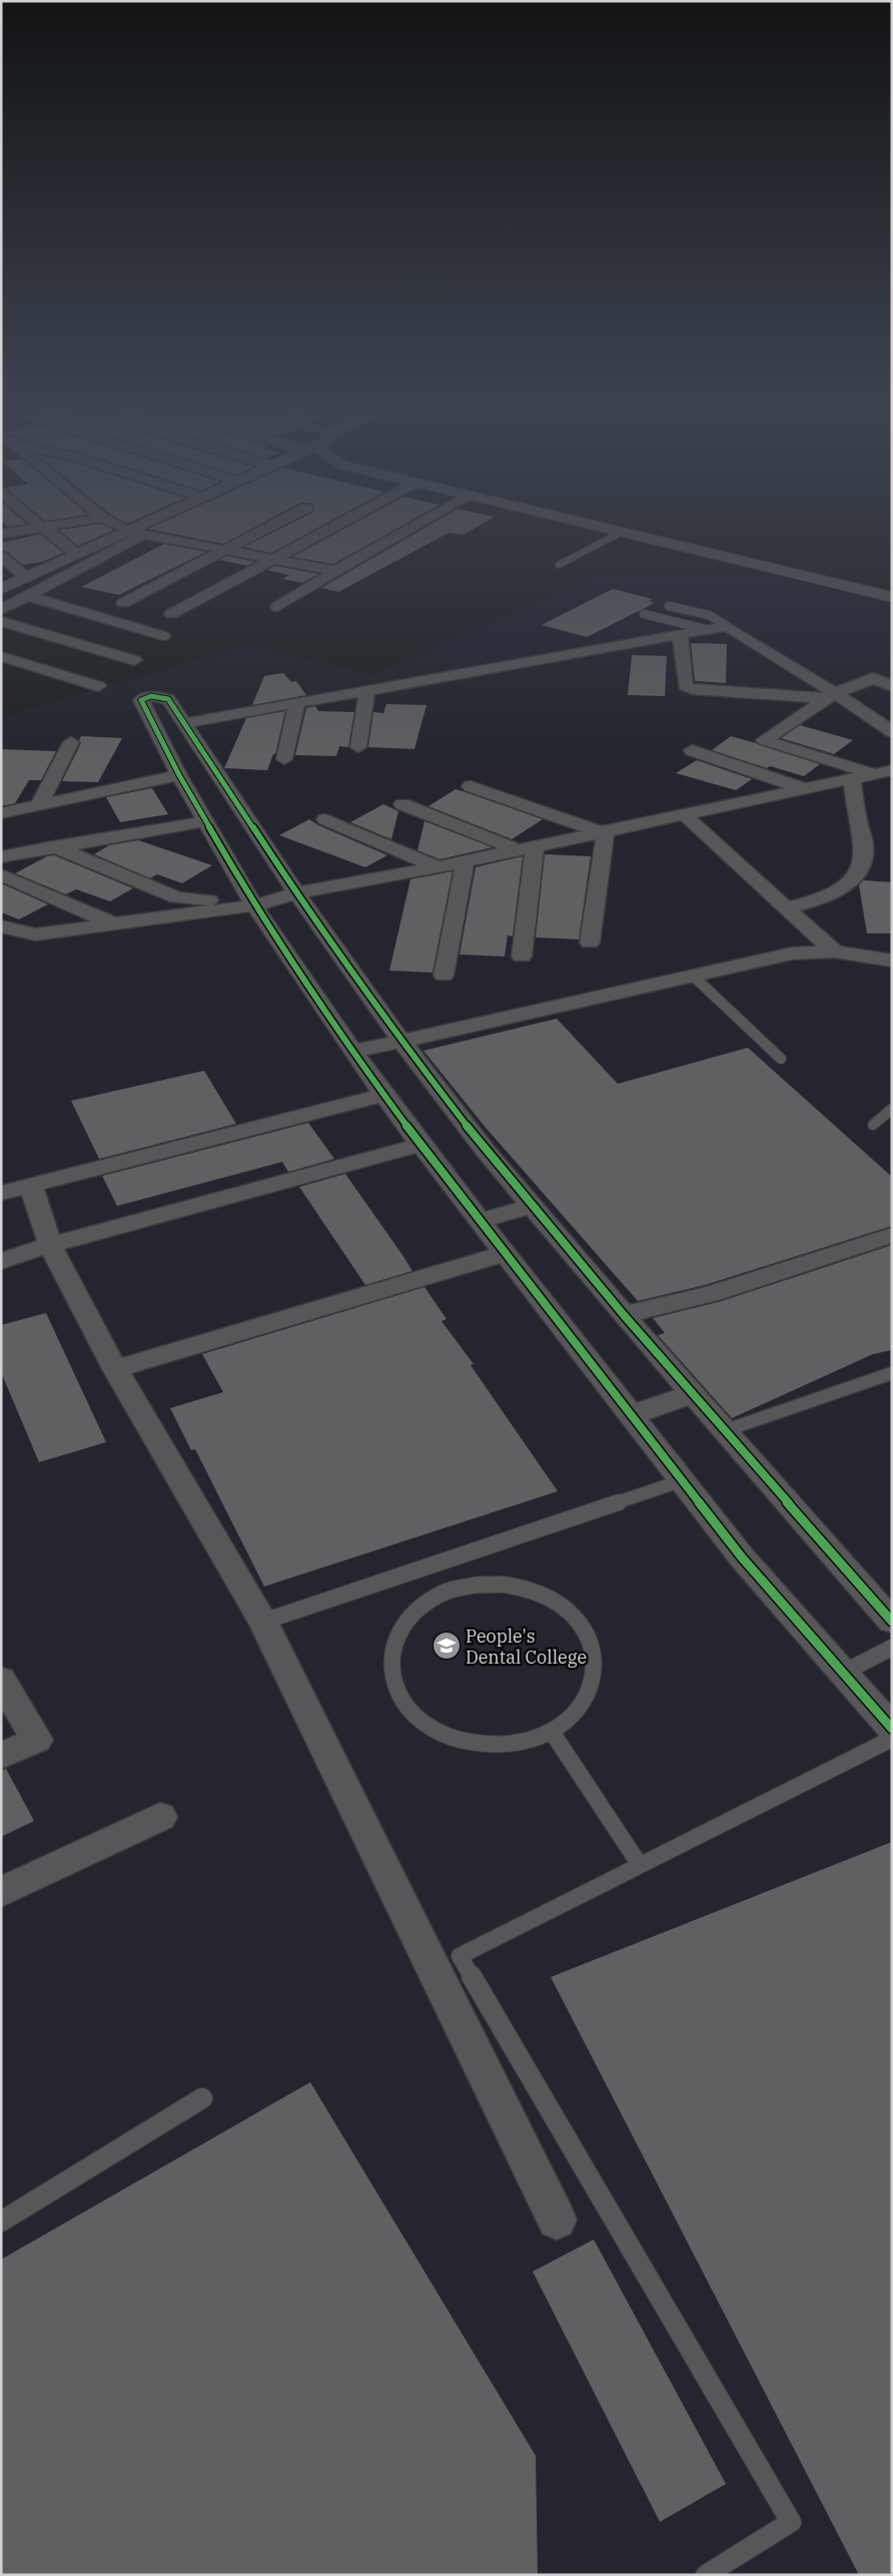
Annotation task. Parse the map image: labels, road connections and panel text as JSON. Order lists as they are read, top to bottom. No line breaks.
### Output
{"places":{"school or university":["People's Dental College"]}}
